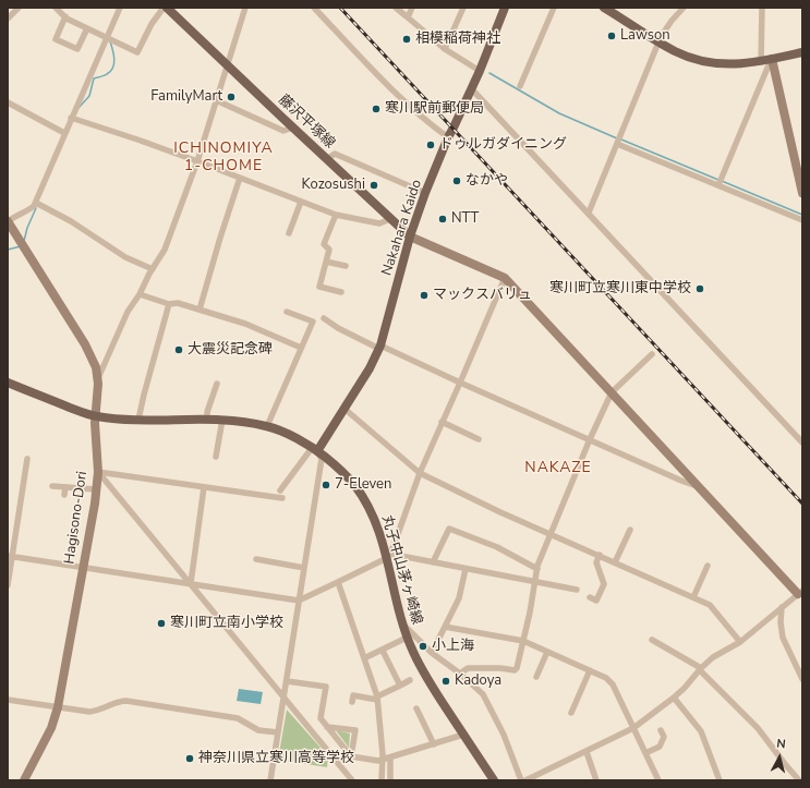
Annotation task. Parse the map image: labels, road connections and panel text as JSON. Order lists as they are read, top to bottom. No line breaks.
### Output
{"streets":{"main road":["藤沢平塚線","Nakahara Kaido","丸子中山茅ヶ崎線"],"street":["Hagisono-Dori"]},"crossings":[["藤沢平塚線","Nakahara Kaido"],["Nakahara Kaido","丸子中山茅ヶ崎線"],["Hagisono-Dori","丸子中山茅ヶ崎線"]],"districts":["ICHINOMIYA 1-CHOME","NAKAZE"],"places":["Lawson","相模稲荷神社","FamilyMart","寒川駅前郵便局","ドゥルガダイニング","なかや","Kozosushi","NTT","寒川町立寒川東中学校","マックスバリュ","大震災記念碑","7-Eleven","寒川町立南小学校","小上海","Kadoya","神奈川県立寒川高等学校"],"north":"top"}
